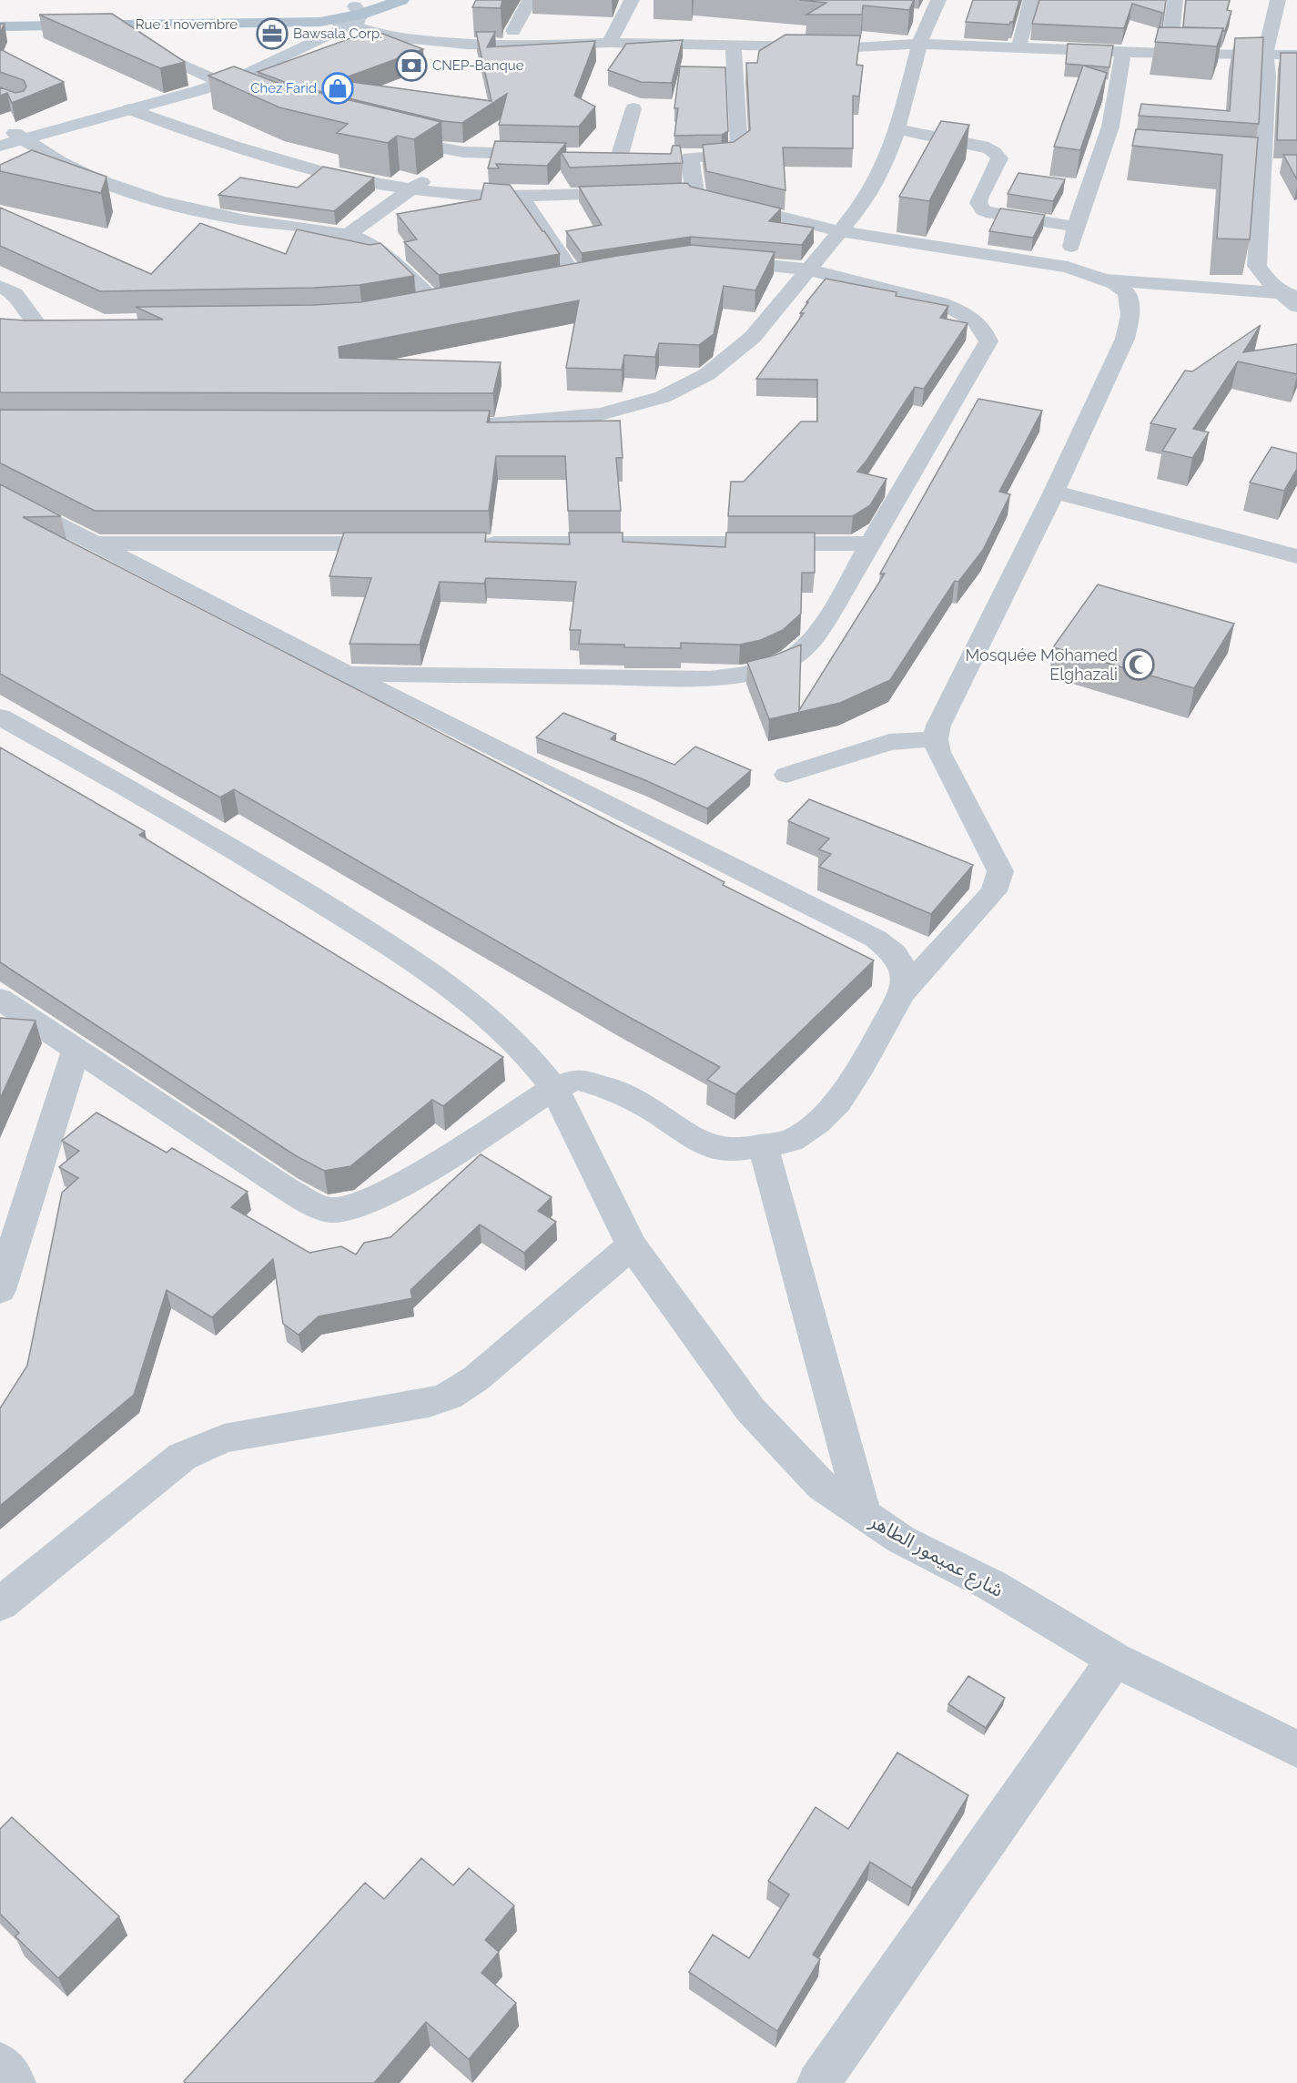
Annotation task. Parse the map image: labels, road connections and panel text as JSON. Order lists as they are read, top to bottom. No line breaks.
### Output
{"streets":{"main road":["Rue 1 novembre"],"street":["شارع عميمور الطاهر"]},"places":{"office":["Bawsala Corp."],"bank":["CNEP-Banque"],"shop":["Chez Farid"],"mosque":["Mosquée Mohamed Elghazali"]}}
